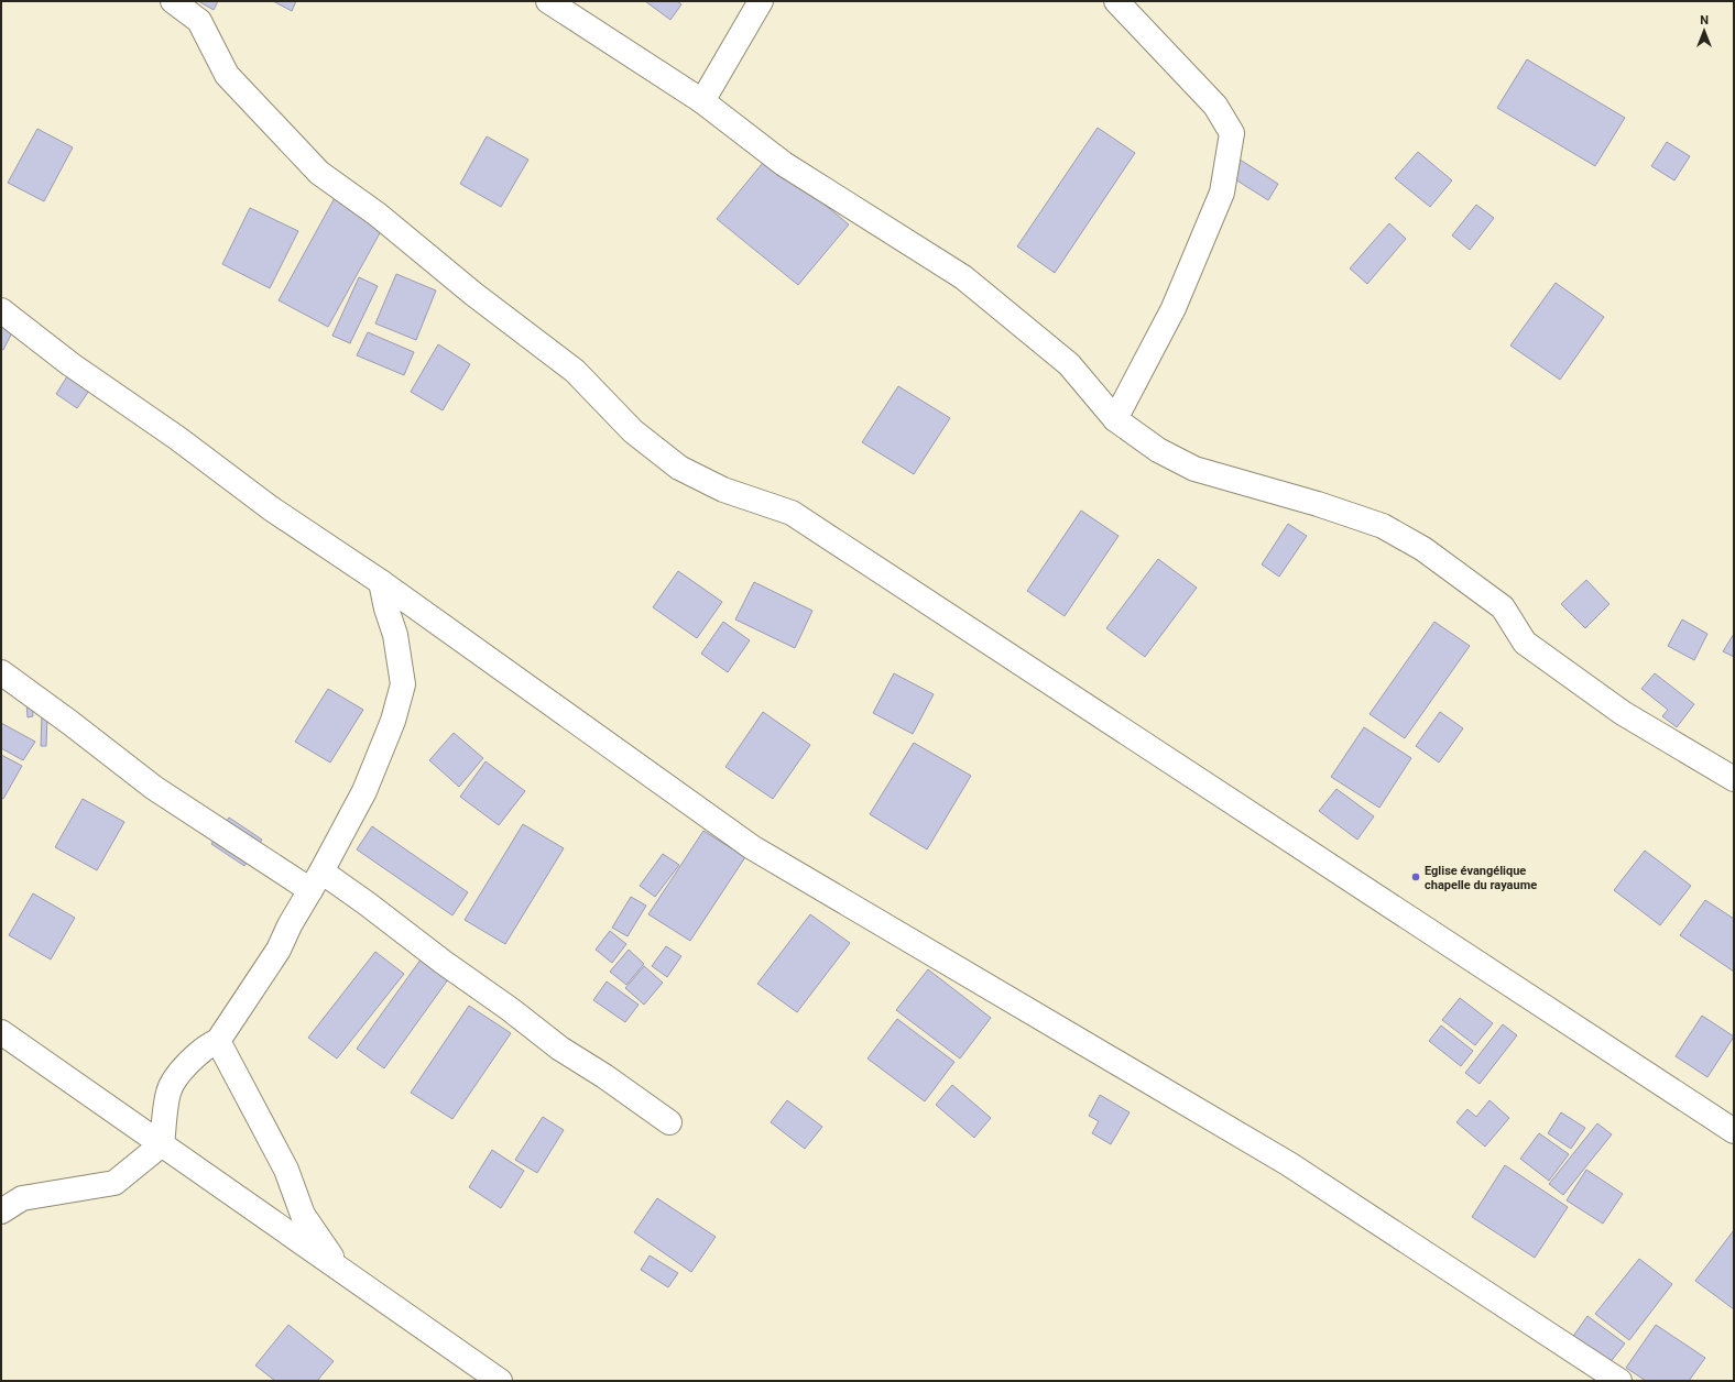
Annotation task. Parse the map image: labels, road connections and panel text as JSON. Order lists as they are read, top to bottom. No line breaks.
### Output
{"places":["Eglise évangélique chapelle du rayaume"],"north":"top"}
